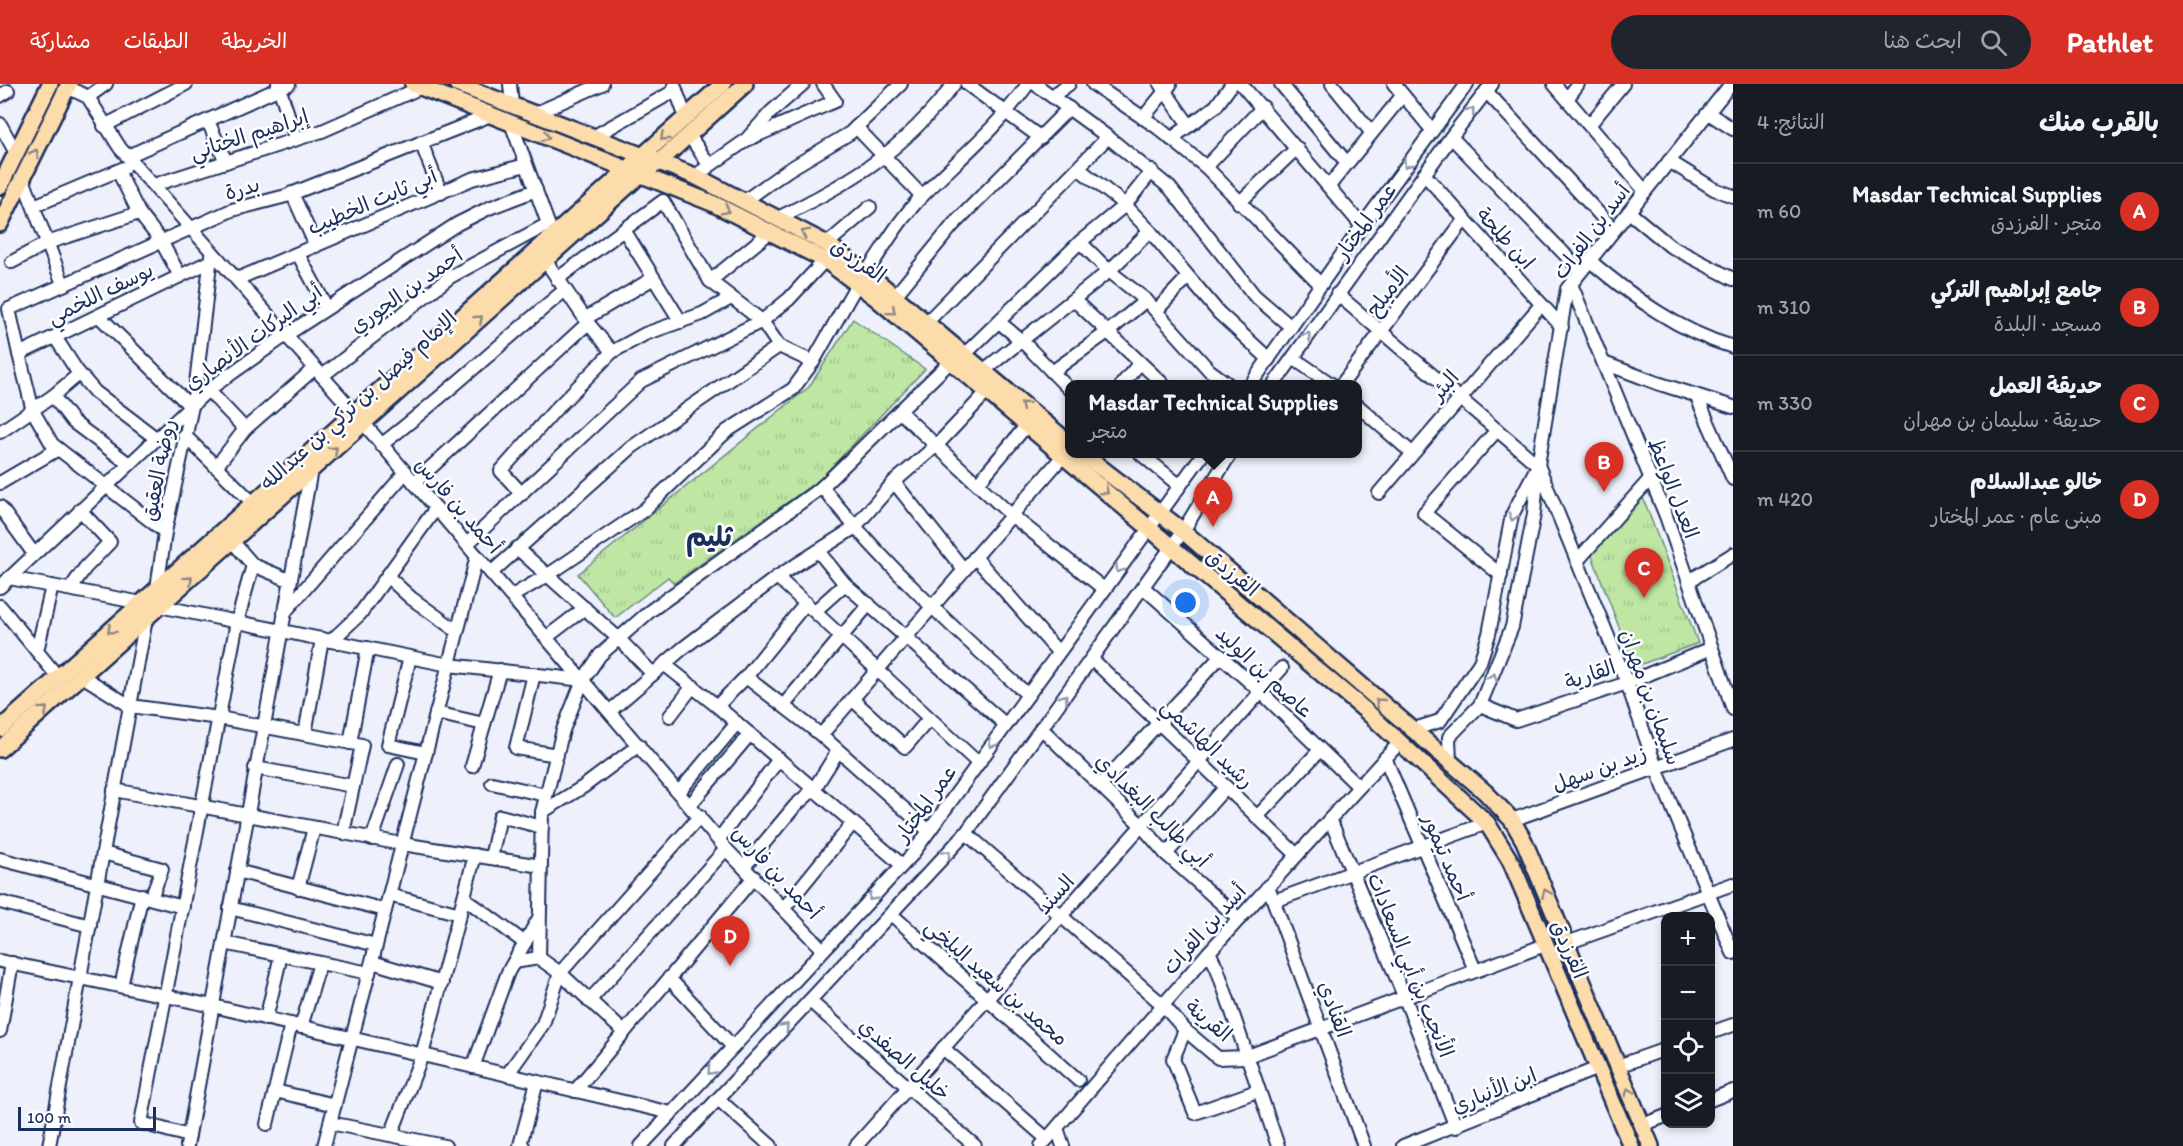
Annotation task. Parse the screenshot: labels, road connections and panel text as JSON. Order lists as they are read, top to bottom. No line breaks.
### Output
{"streets":{"main road":["الفرزدق","الإمام فيصل بن تركي بن عبدالله"],"street":["إبراهيم الختاني","بدرة","أبي ثابت الخطيب","عمر المختار","أسد بن الفرات","ابن طلحة","أحمد بن الجوري","الأميلح","يوسف اللخمي","أبي البركات الأنصاري","البئر","روضة العقيق","العدل الواعظ","أحمد بن فارس","عاصم بن الوليد","القارية","سليمان بن مهران","رشيد الهاشمي","زيد بن سهل","أبي طالب البغدادي","أحمد تيمور","السند","الأنجب بن أبي السعادات","محمد بن سعيد البلخي","القنادي","القرينة","خليل الصفدي","ابن الأنباري"]},"crossings":[["إبراهيم الختاني","الفرزدق"],["إبراهيم الختاني","أحمد بن فارس"],["بدرة","الفرزدق"],["بدرة","يوسف اللخمي"],["بدرة","أحمد بن فارس"],["أبي ثابت الخطيب","أحمد بن فارس"],["عمر المختار","ابن طلحة"],["عمر المختار","الفرزدق"],["عمر المختار","أحمد بن فارس"],["عمر المختار","سليمان بن مهران"],["أسد بن الفرات","ابن طلحة"],["أسد بن الفرات","الفرزدق"],["أسد بن الفرات","العدل الواعظ"],["أسد بن الفرات","عاصم بن الوليد"],["أسد بن الفرات","القارية"],["أسد بن الفرات","سليمان بن مهران"],["أسد بن الفرات","رشيد الهاشمي"],["أسد بن الفرات","أبي طالب البغدادي"],["أسد بن الفرات","أحمد تيمور"],["أسد بن الفرات","الأنجب بن أبي السعادات"],["أسد بن الفرات","القنادي"],["أسد بن الفرات","القرينة"],["ابن طلحة","الأميلح"],["ابن طلحة","البئر"],["الفرزدق","الإمام فيصل بن تركي بن عبدالله"],["الفرزدق","زيد بن سهل"],["الفرزدق","القرينة"],["الفرزدق","ابن الأنباري"],["أحمد بن الجوري","الإمام فيصل بن تركي بن عبدالله"],["أحمد بن الجوري","أحمد بن فارس"],["الأميلح","سليمان بن مهران"],["يوسف اللخمي","روضة العقيق"],["يوسف اللخمي","أحمد بن فارس"],["أبي البركات الأنصاري","روضة العقيق"],["أبي البركات الأنصاري","أحمد بن فارس"],["البئر","سليمان بن مهران"],["الإمام فيصل بن تركي بن عبدالله","روضة العقيق"],["الإمام فيصل بن تركي بن عبدالله","أحمد بن فارس"],["روضة العقيق","أحمد بن فارس"],["العدل الواعظ","القارية"],["عاصم بن الوليد","السند"],["القارية","سليمان بن مهران"],["سليمان بن مهران","زيد بن سهل"],["رشيد الهاشمي","السند"],["أبي طالب البغدادي","السند"],["أحمد تيمور","القرينة"],["السند","محمد بن سعيد البلخي"],["السند","القرينة"],["السند","خليل الصفدي"],["الأنجب بن أبي السعادات","القرينة"],["الأنجب بن أبي السعادات","ابن الأنباري"],["القنادي","القرينة"]],"districts":["ثليم"],"scale_bar":"100 m","page":{"header":"Pathlet","search":"ابحث هنا","nav":["الخريطة","الطبقات","مشاركة"],"heading":["بالقرب منك","النتائج: 4"],"list":[{"mark":"A","name":"Masdar Technical Supplies","note":"متجر · الفرزدق","value":"60 m"},{"mark":"B","name":"جامع إبراهيم التركي","note":"مسجد · البلدة","value":"310 m"},{"mark":"C","name":"حديقة العمل","note":"حديقة · سليمان بن مهران","value":"330 m"},{"mark":"D","name":"خالو عبدالسلام","note":"مبنى عام · عمر المختار","value":"420 m"}],"popup":["Masdar Technical Supplies","متجر"],"pins":["B","A","C","D"],"map_buttons":["+","−"],"scale":"100 m"}}
